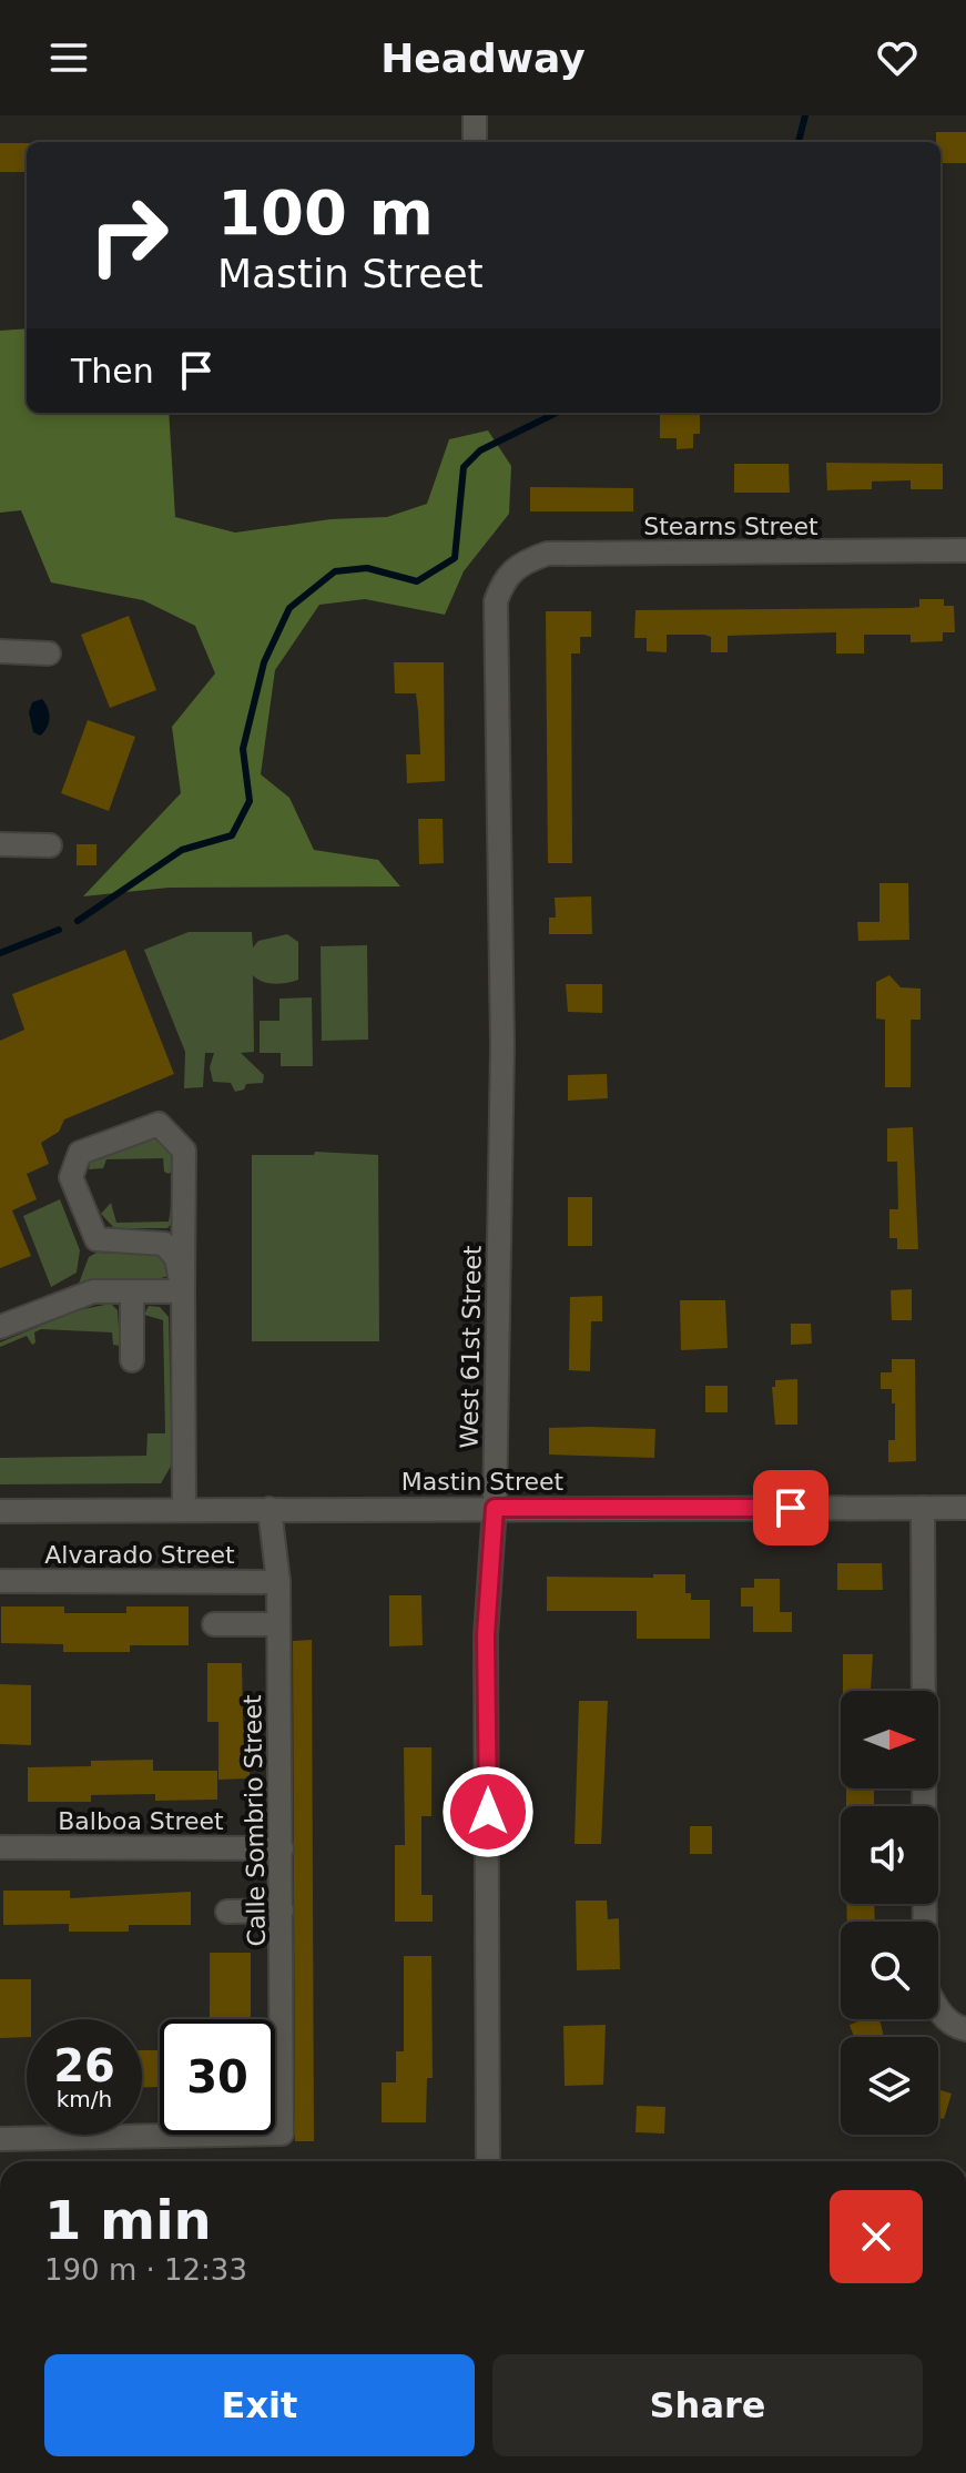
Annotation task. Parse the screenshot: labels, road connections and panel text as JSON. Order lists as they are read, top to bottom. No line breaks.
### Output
{"streets":{"street":["Stearns Street","West 61st Street","Mastin Street","Alvarado Street","Balboa Street","Calle Sombrio Street"]},"crossings":[["Stearns Street","West 61st Street"],["West 61st Street","Mastin Street"],["Mastin Street","Calle Sombrio Street"],["Alvarado Street","Calle Sombrio Street"],["Balboa Street","Calle Sombrio Street"]],"north":"right","page":{"header":"Headway","turn":["100 m","Mastin Street"],"then":"Then","speed":"26 km/h","limit":"30","heading":["1 min","190 m · 12:33"],"buttons":["Exit","Share"]}}
